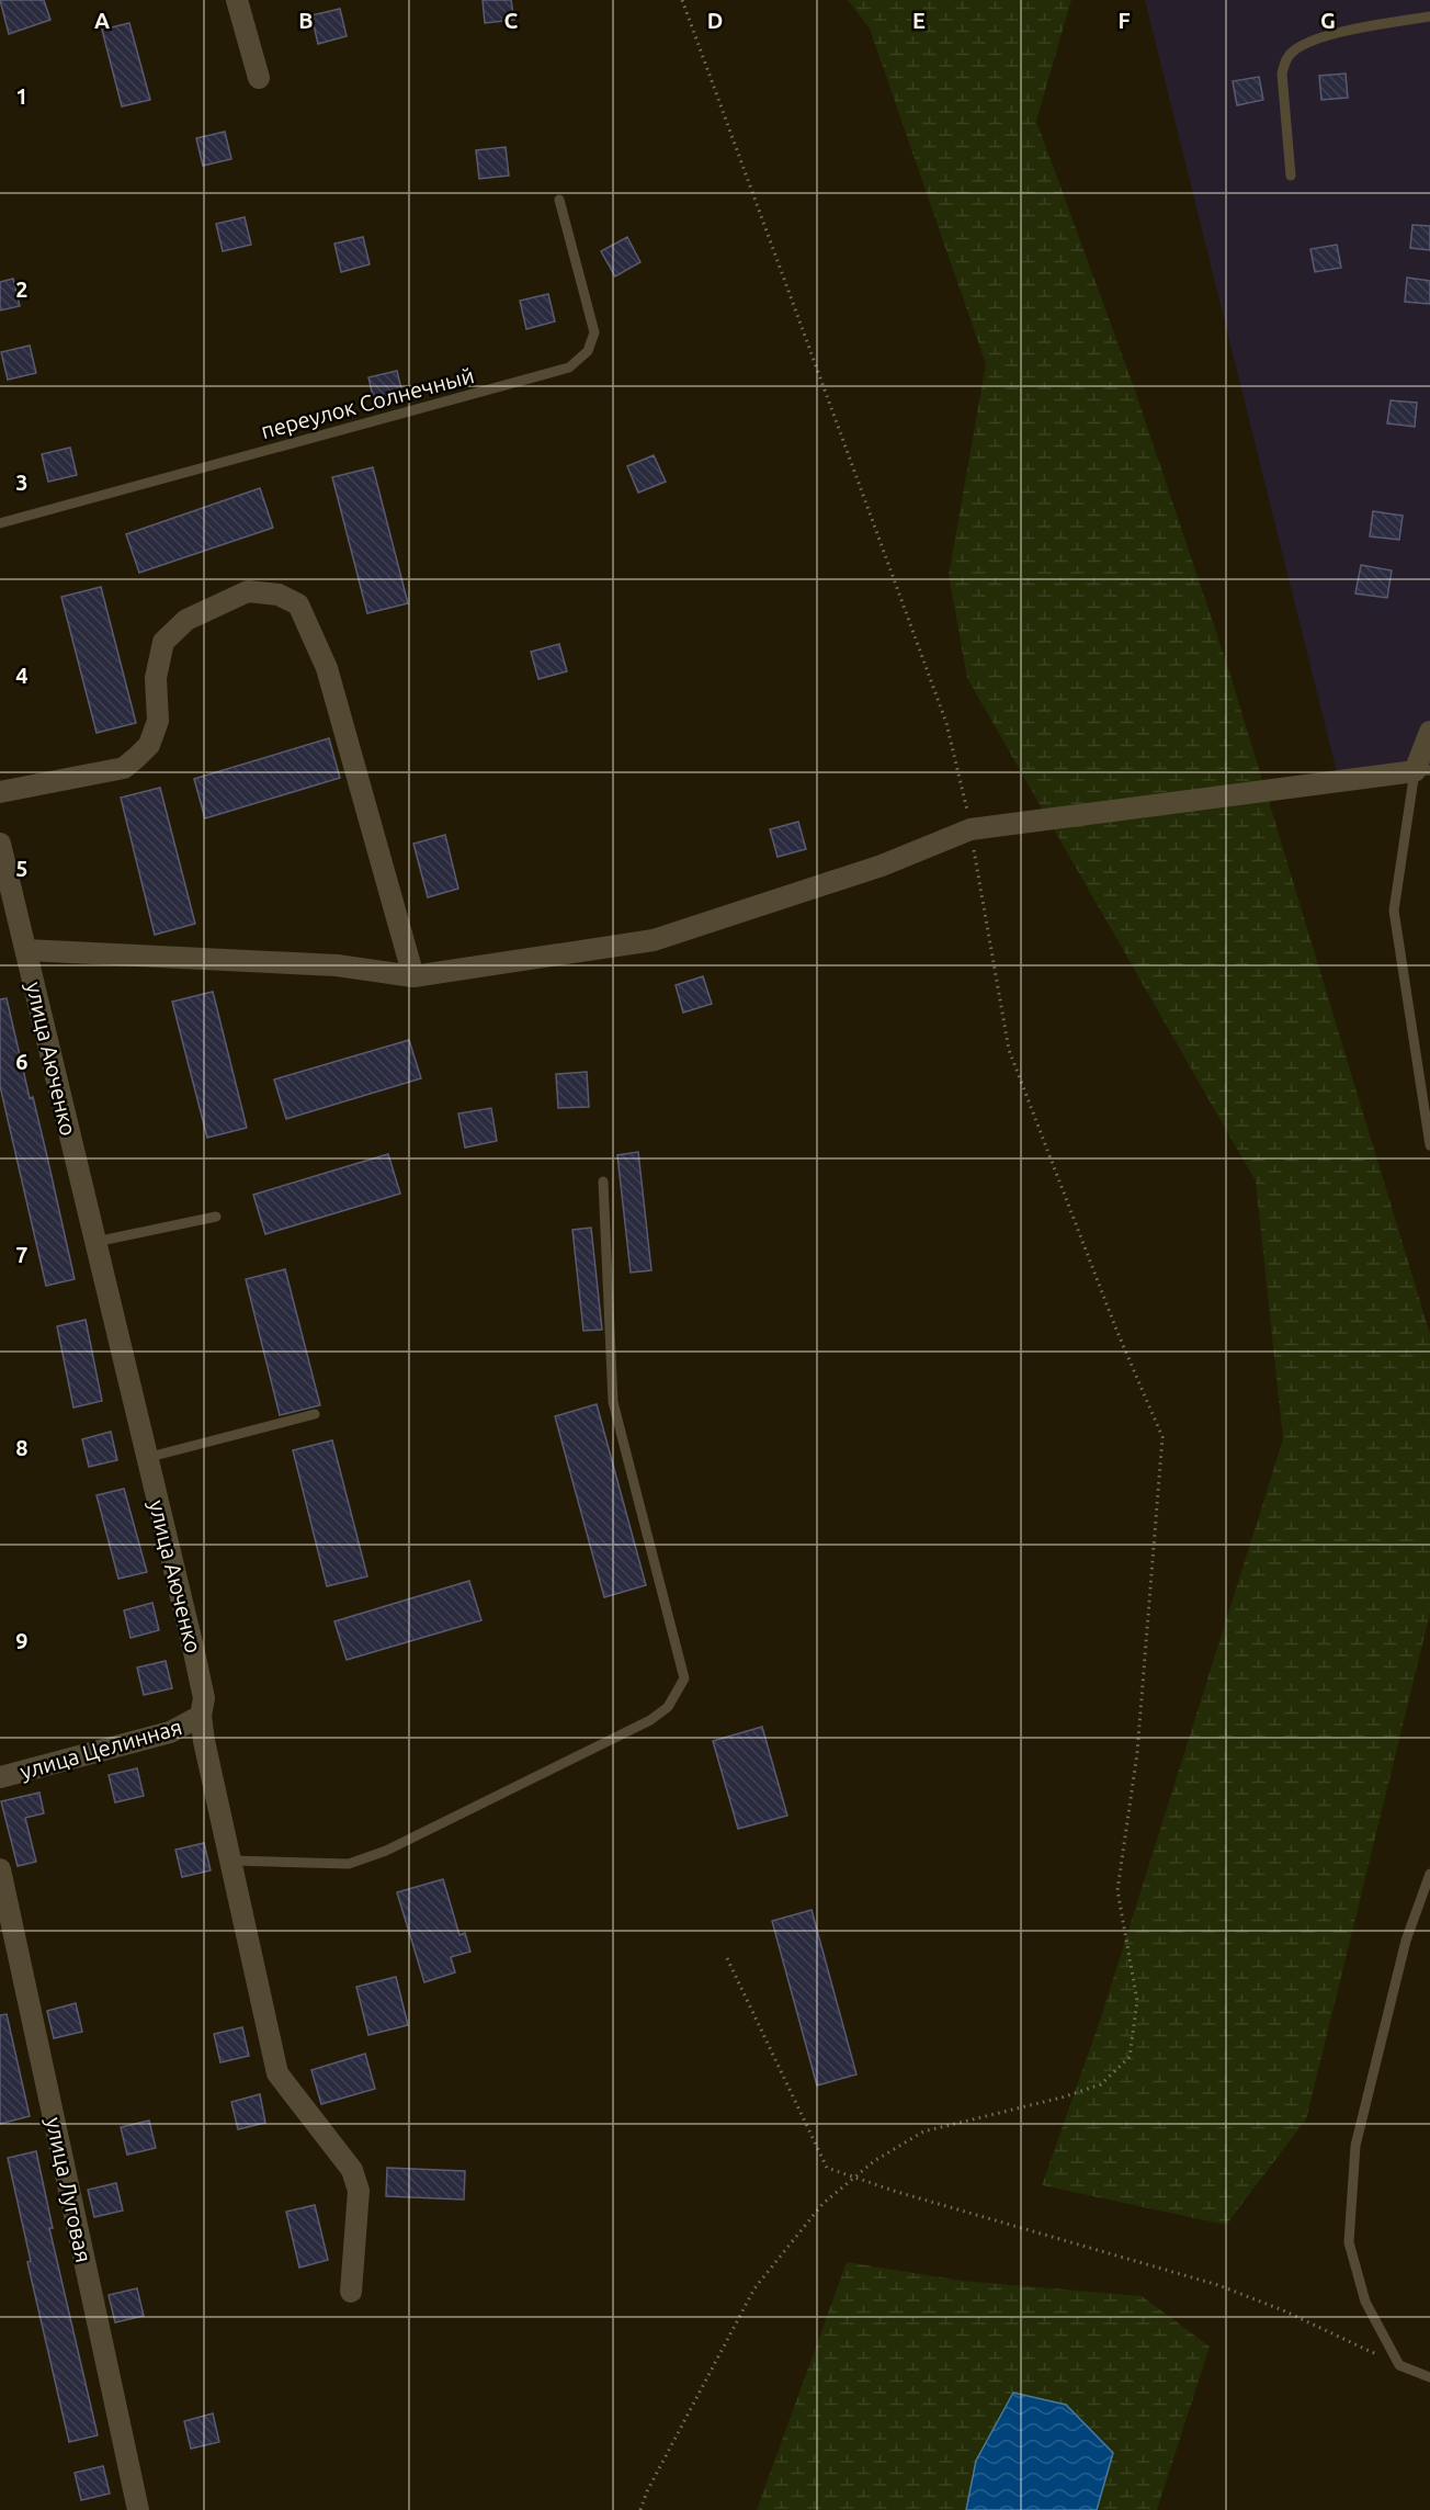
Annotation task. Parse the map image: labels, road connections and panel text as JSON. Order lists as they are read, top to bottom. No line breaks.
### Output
{"streets":{"street":["улица Аюченко","улица Целинная","улица Луговая"],"lane":["переулок Солнечный"]},"crossings":[["улица Аюченко","улица Целинная"]],"grid":{"columns":["A","B","C","D","E","F","G"],"rows":["1","2","3","4","5","6","7","8","9"]}}
